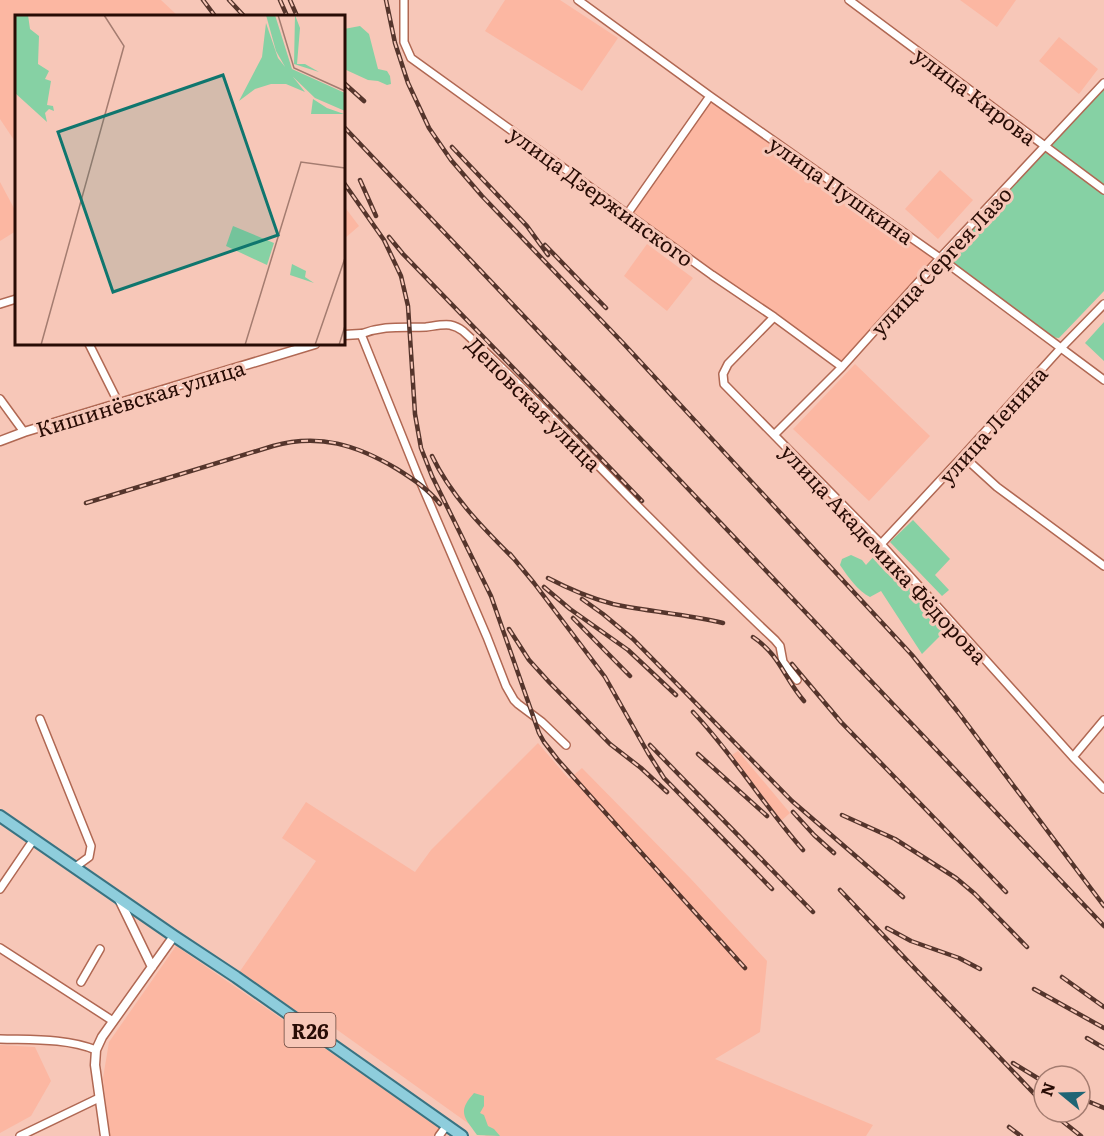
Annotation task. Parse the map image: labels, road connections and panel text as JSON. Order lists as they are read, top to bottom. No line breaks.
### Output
{"streets":{"main road":["R26"],"street":["улица Кирова","улица Пушкина","улица Дзержинского","улица Сергея Лазо","Кишинёвская улица","Деповская улица","улица Ленина","улица Академика Фёдорова"]},"crossings":[["улица Кирова","улица Сергея Лазо"],["улица Пушкина","улица Сергея Лазо"],["улица Пушкина","улица Ленина"],["улица Дзержинского","улица Сергея Лазо"],["улица Дзержинского","улица Академика Фёдорова"],["улица Сергея Лазо","улица Академика Фёдорова"],["улица Ленина","улица Академика Фёдорова"]],"north":"left"}
